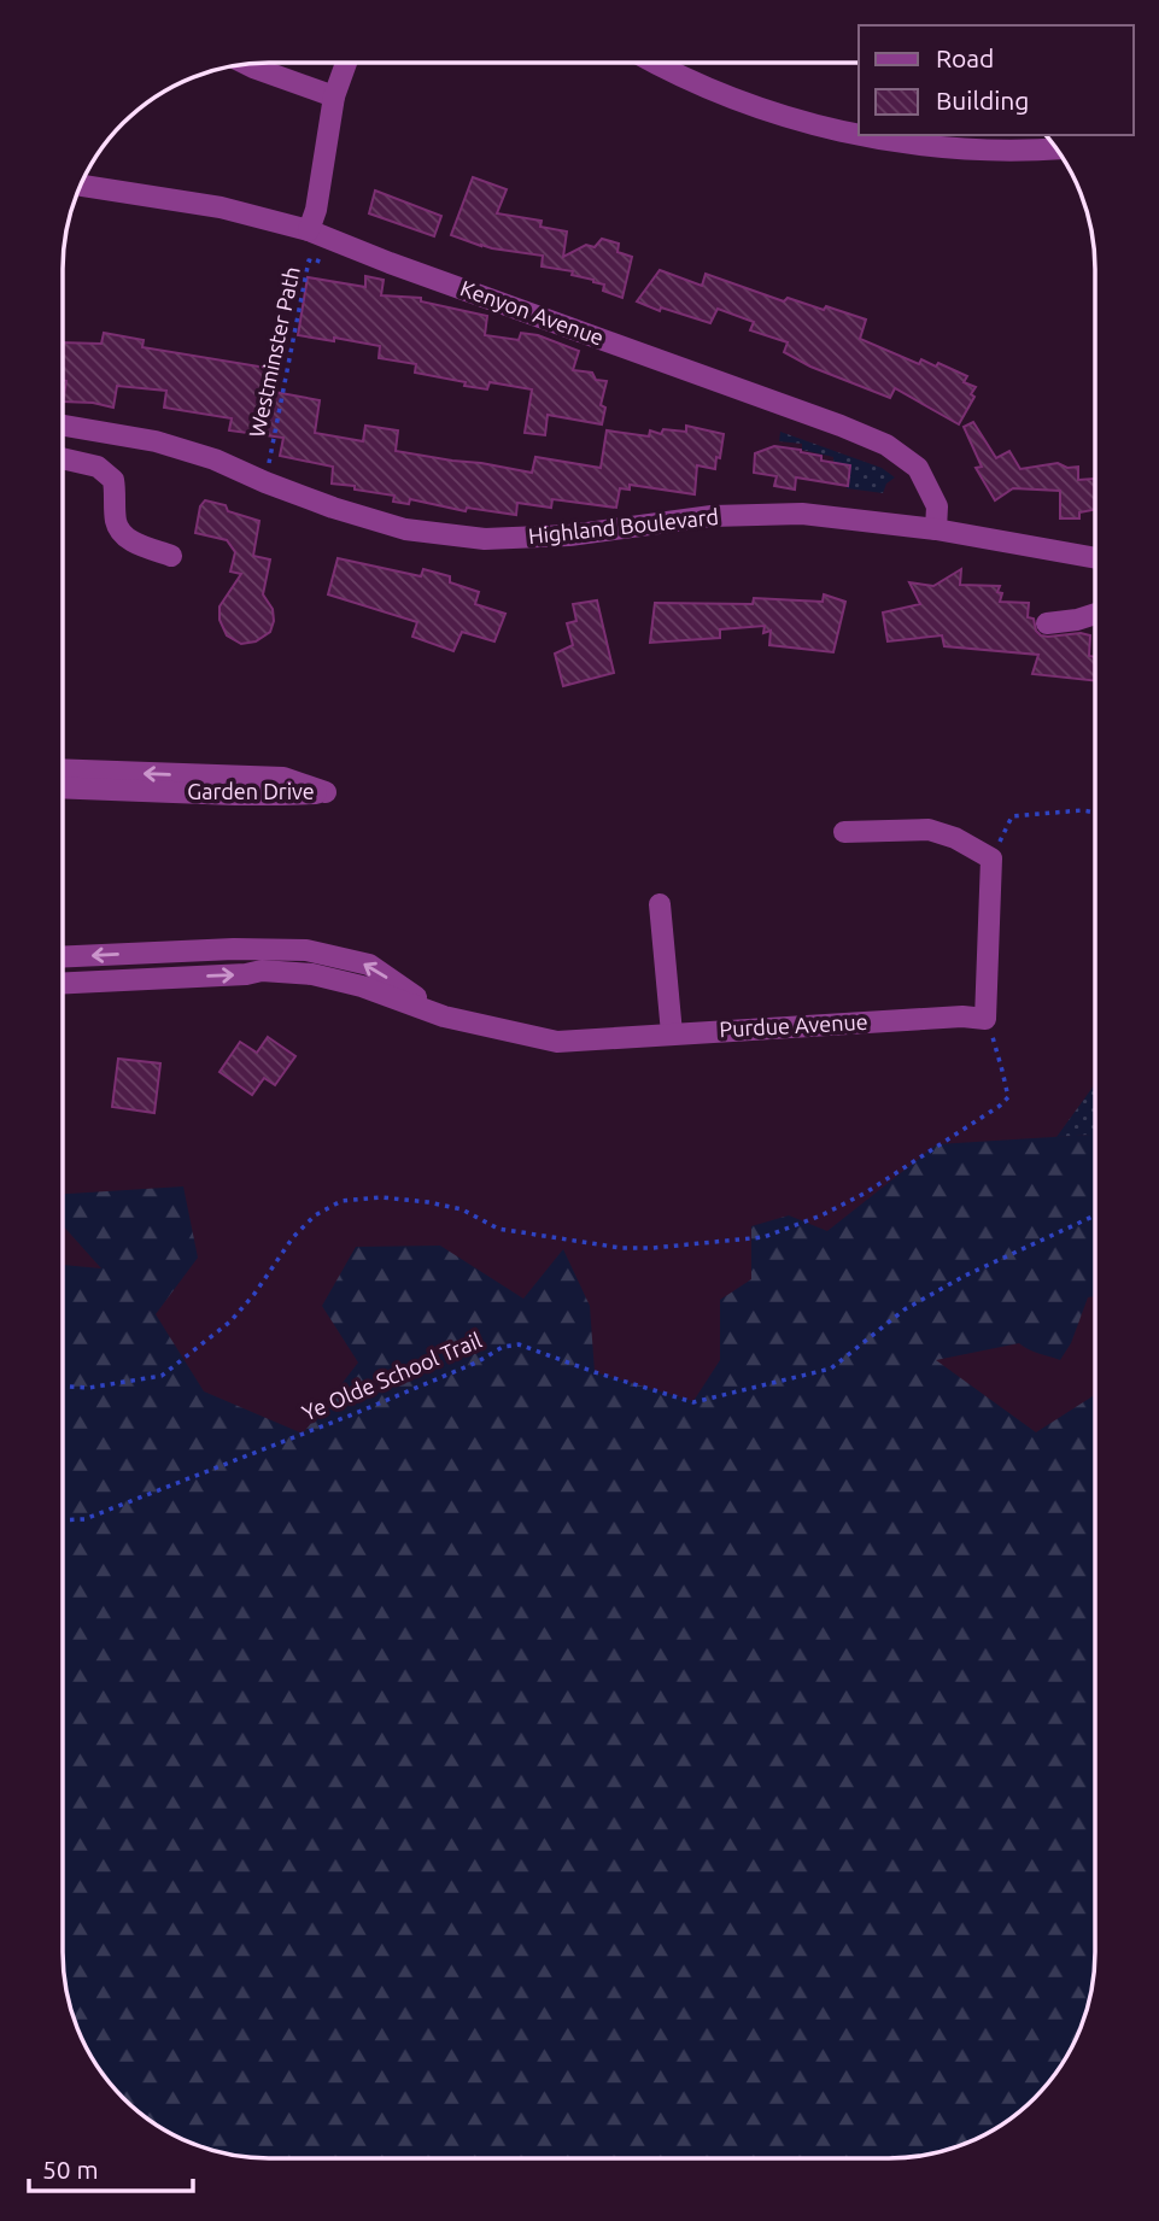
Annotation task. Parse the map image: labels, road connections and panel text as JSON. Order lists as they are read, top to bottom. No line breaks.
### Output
{"streets":{"street":["Kenyon Avenue","Highland Boulevard","Garden Drive","Purdue Avenue"],"path":["Westminster Path","Ye Olde School Trail"]},"crossings":[["Kenyon Avenue","Westminster Path"],["Kenyon Avenue","Highland Boulevard"],["Westminster Path","Highland Boulevard"]],"legend":["Road","Building"],"scale_bar":"50 m"}
